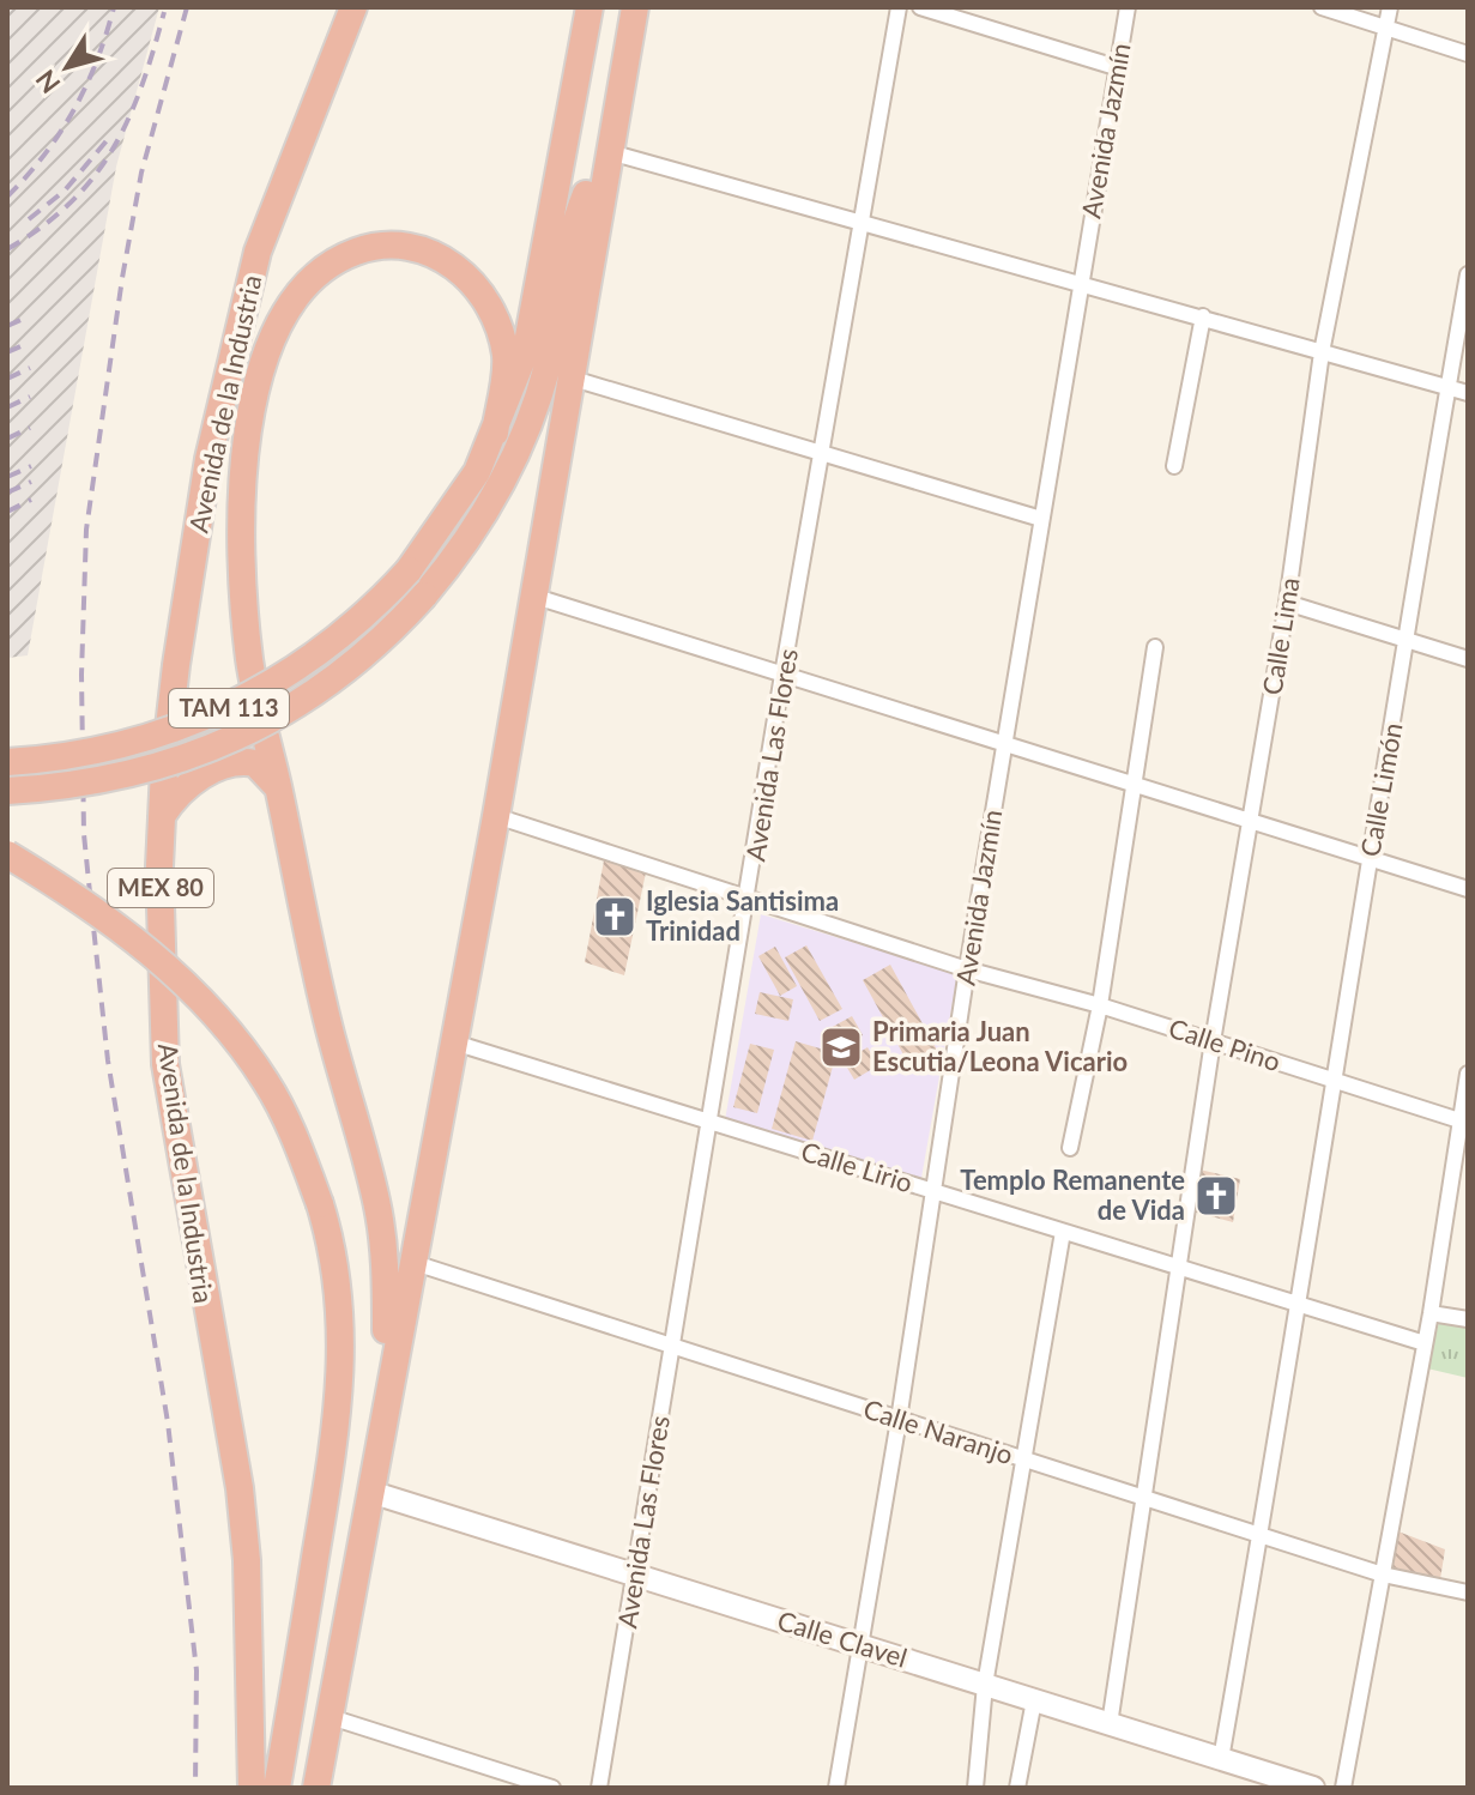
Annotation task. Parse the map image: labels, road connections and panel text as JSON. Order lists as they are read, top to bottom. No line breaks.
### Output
{"streets":{"highway":["Avenida de la Industria","TAM 113","MEX 80"],"street":["Avenida Jazmín","Calle Lima","Avenida Las Flores","Calle Limón","Calle Pino","Calle Lirio","Calle Naranjo","Calle Clavel"]},"crossings":[["Avenida Jazmín","Calle Pino"],["Avenida Jazmín","Calle Lirio"],["Avenida Jazmín","Calle Naranjo"],["Avenida Jazmín","Calle Clavel"],["Calle Lima","Calle Pino"],["Calle Lima","Calle Lirio"],["Calle Lima","Calle Naranjo"],["Calle Lima","Calle Clavel"],["Avenida Las Flores","Calle Pino"],["Avenida Las Flores","Calle Lirio"],["Avenida Las Flores","Calle Naranjo"],["Avenida Las Flores","Calle Clavel"],["Calle Limón","Calle Pino"],["Calle Limón","Calle Lirio"],["Calle Limón","Calle Naranjo"],["Calle Limón","Calle Clavel"]],"places":{"church":["Iglesia Santisima Trinidad","Templo Remanente de Vida"],"school or university":["Primaria Juan Escutia/Leona Vicario"]},"north":"bottom left"}
